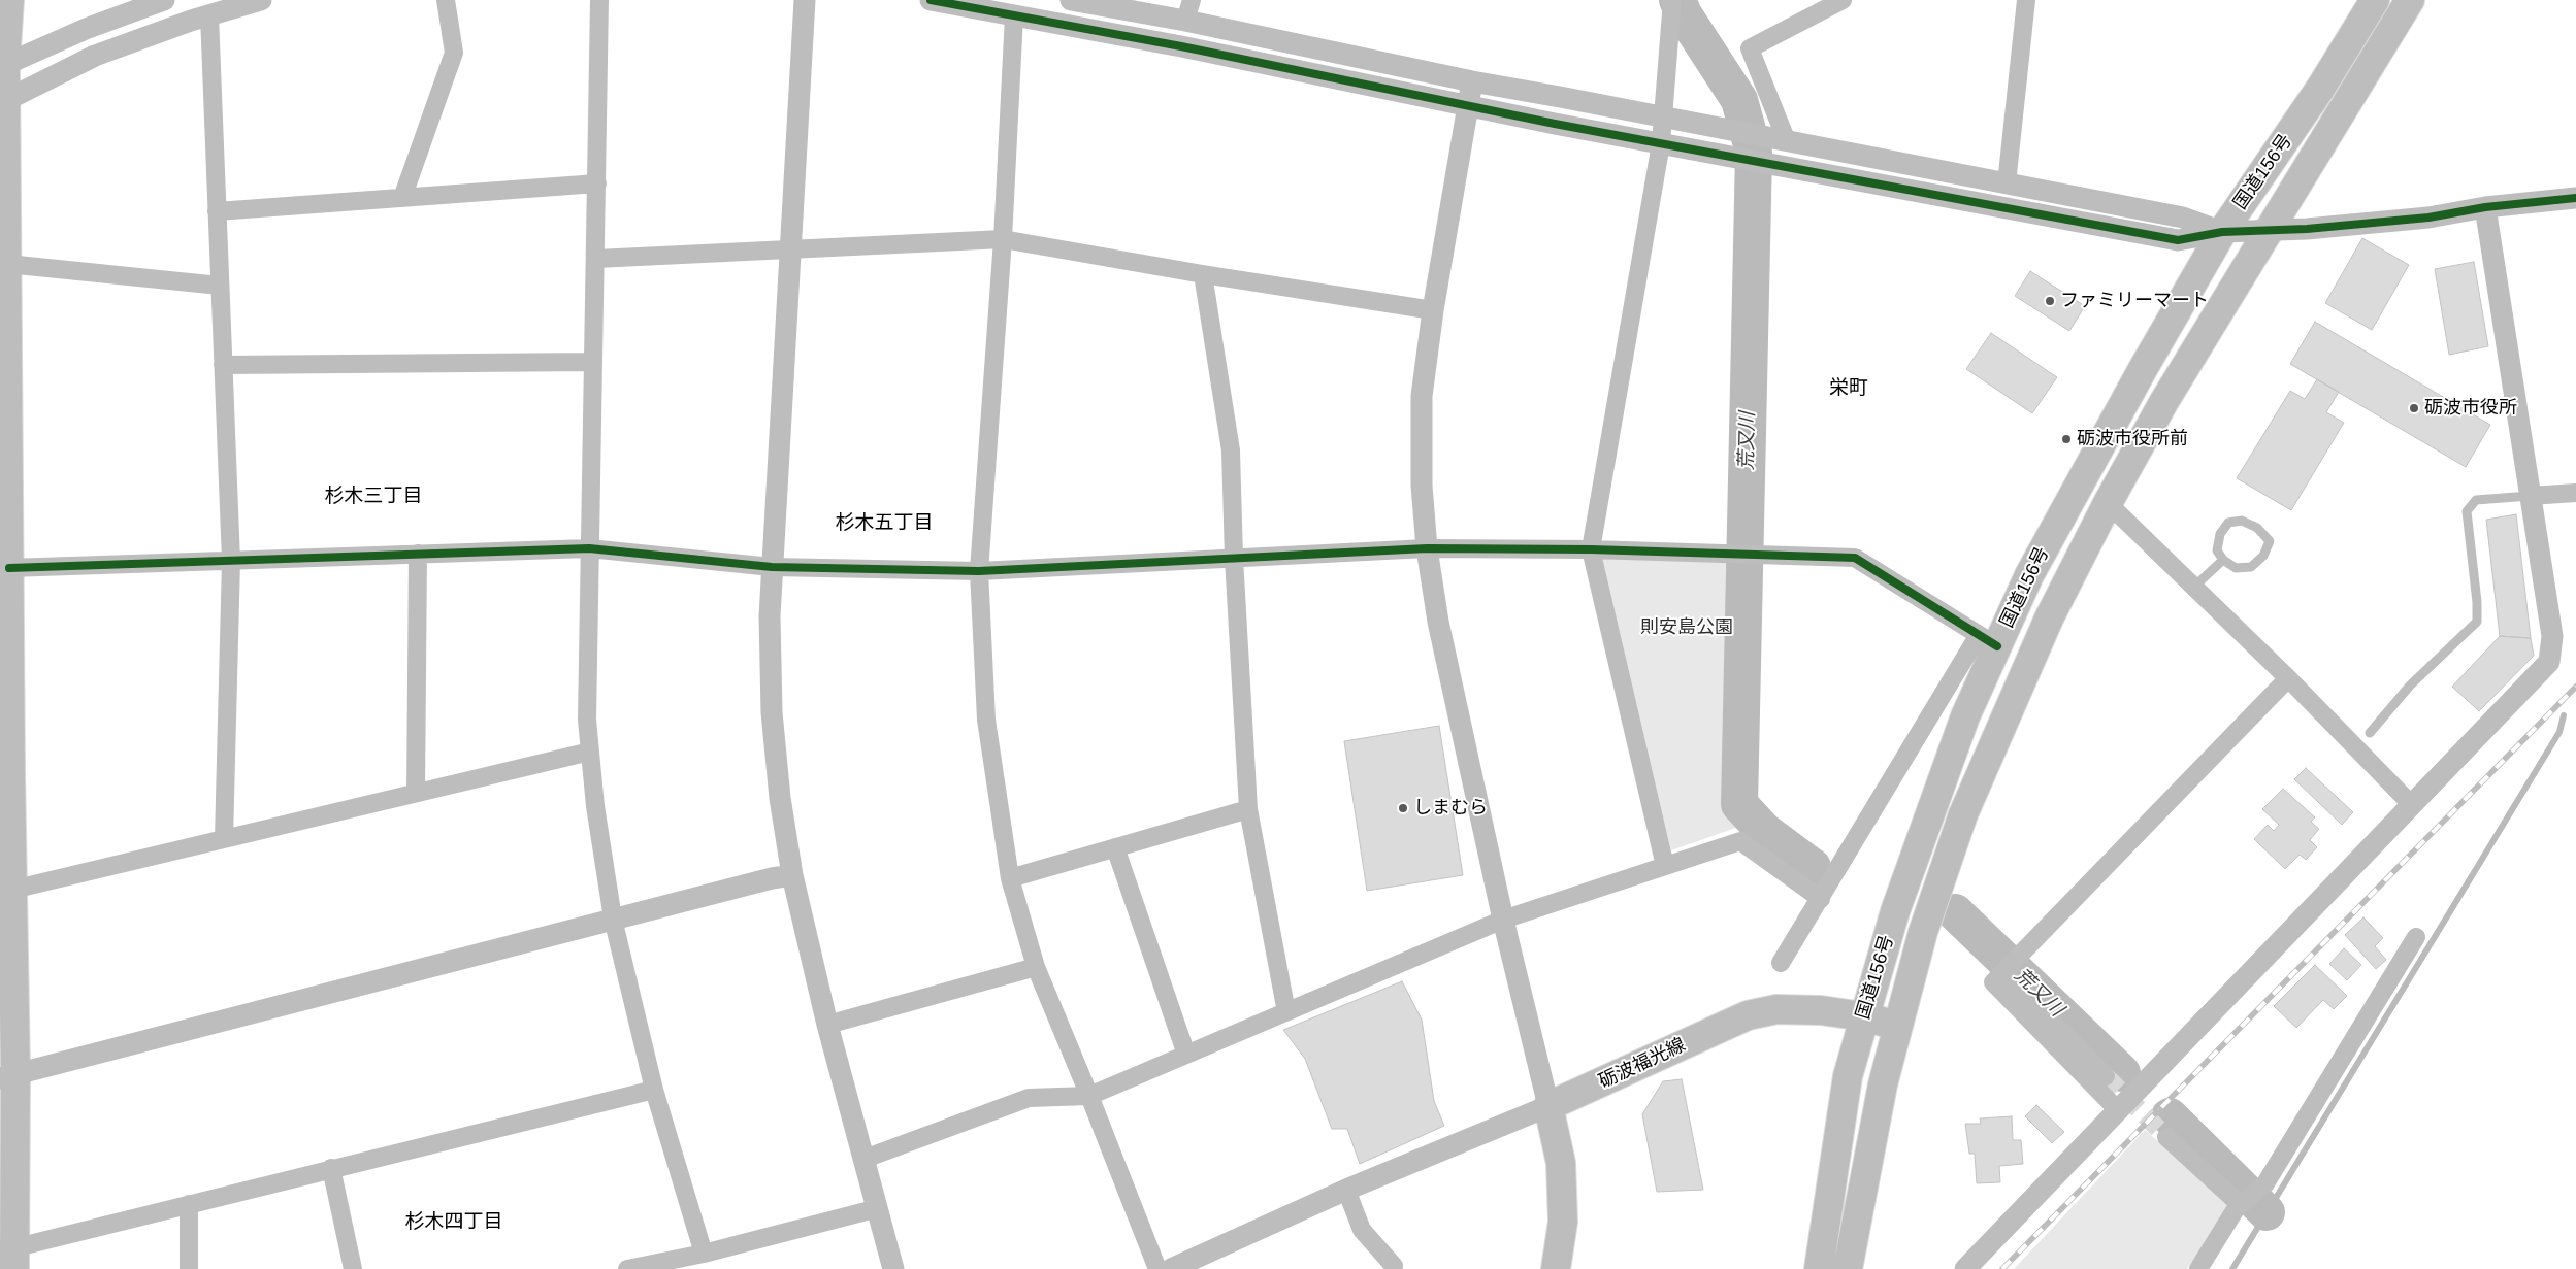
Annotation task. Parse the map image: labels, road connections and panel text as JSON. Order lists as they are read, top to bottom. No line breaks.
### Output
{"streets":{"main road":["国道156号","砺波福光線"]},"crossings":[["国道156号","砺波福光線"]],"districts":["栄町","杉木三丁目","杉木五丁目","杉木四丁目"],"water":["荒又川"],"parks":["則安島公園"],"places":["ファミリーマート","砺波市役所","砺波市役所前","しまむら"]}
